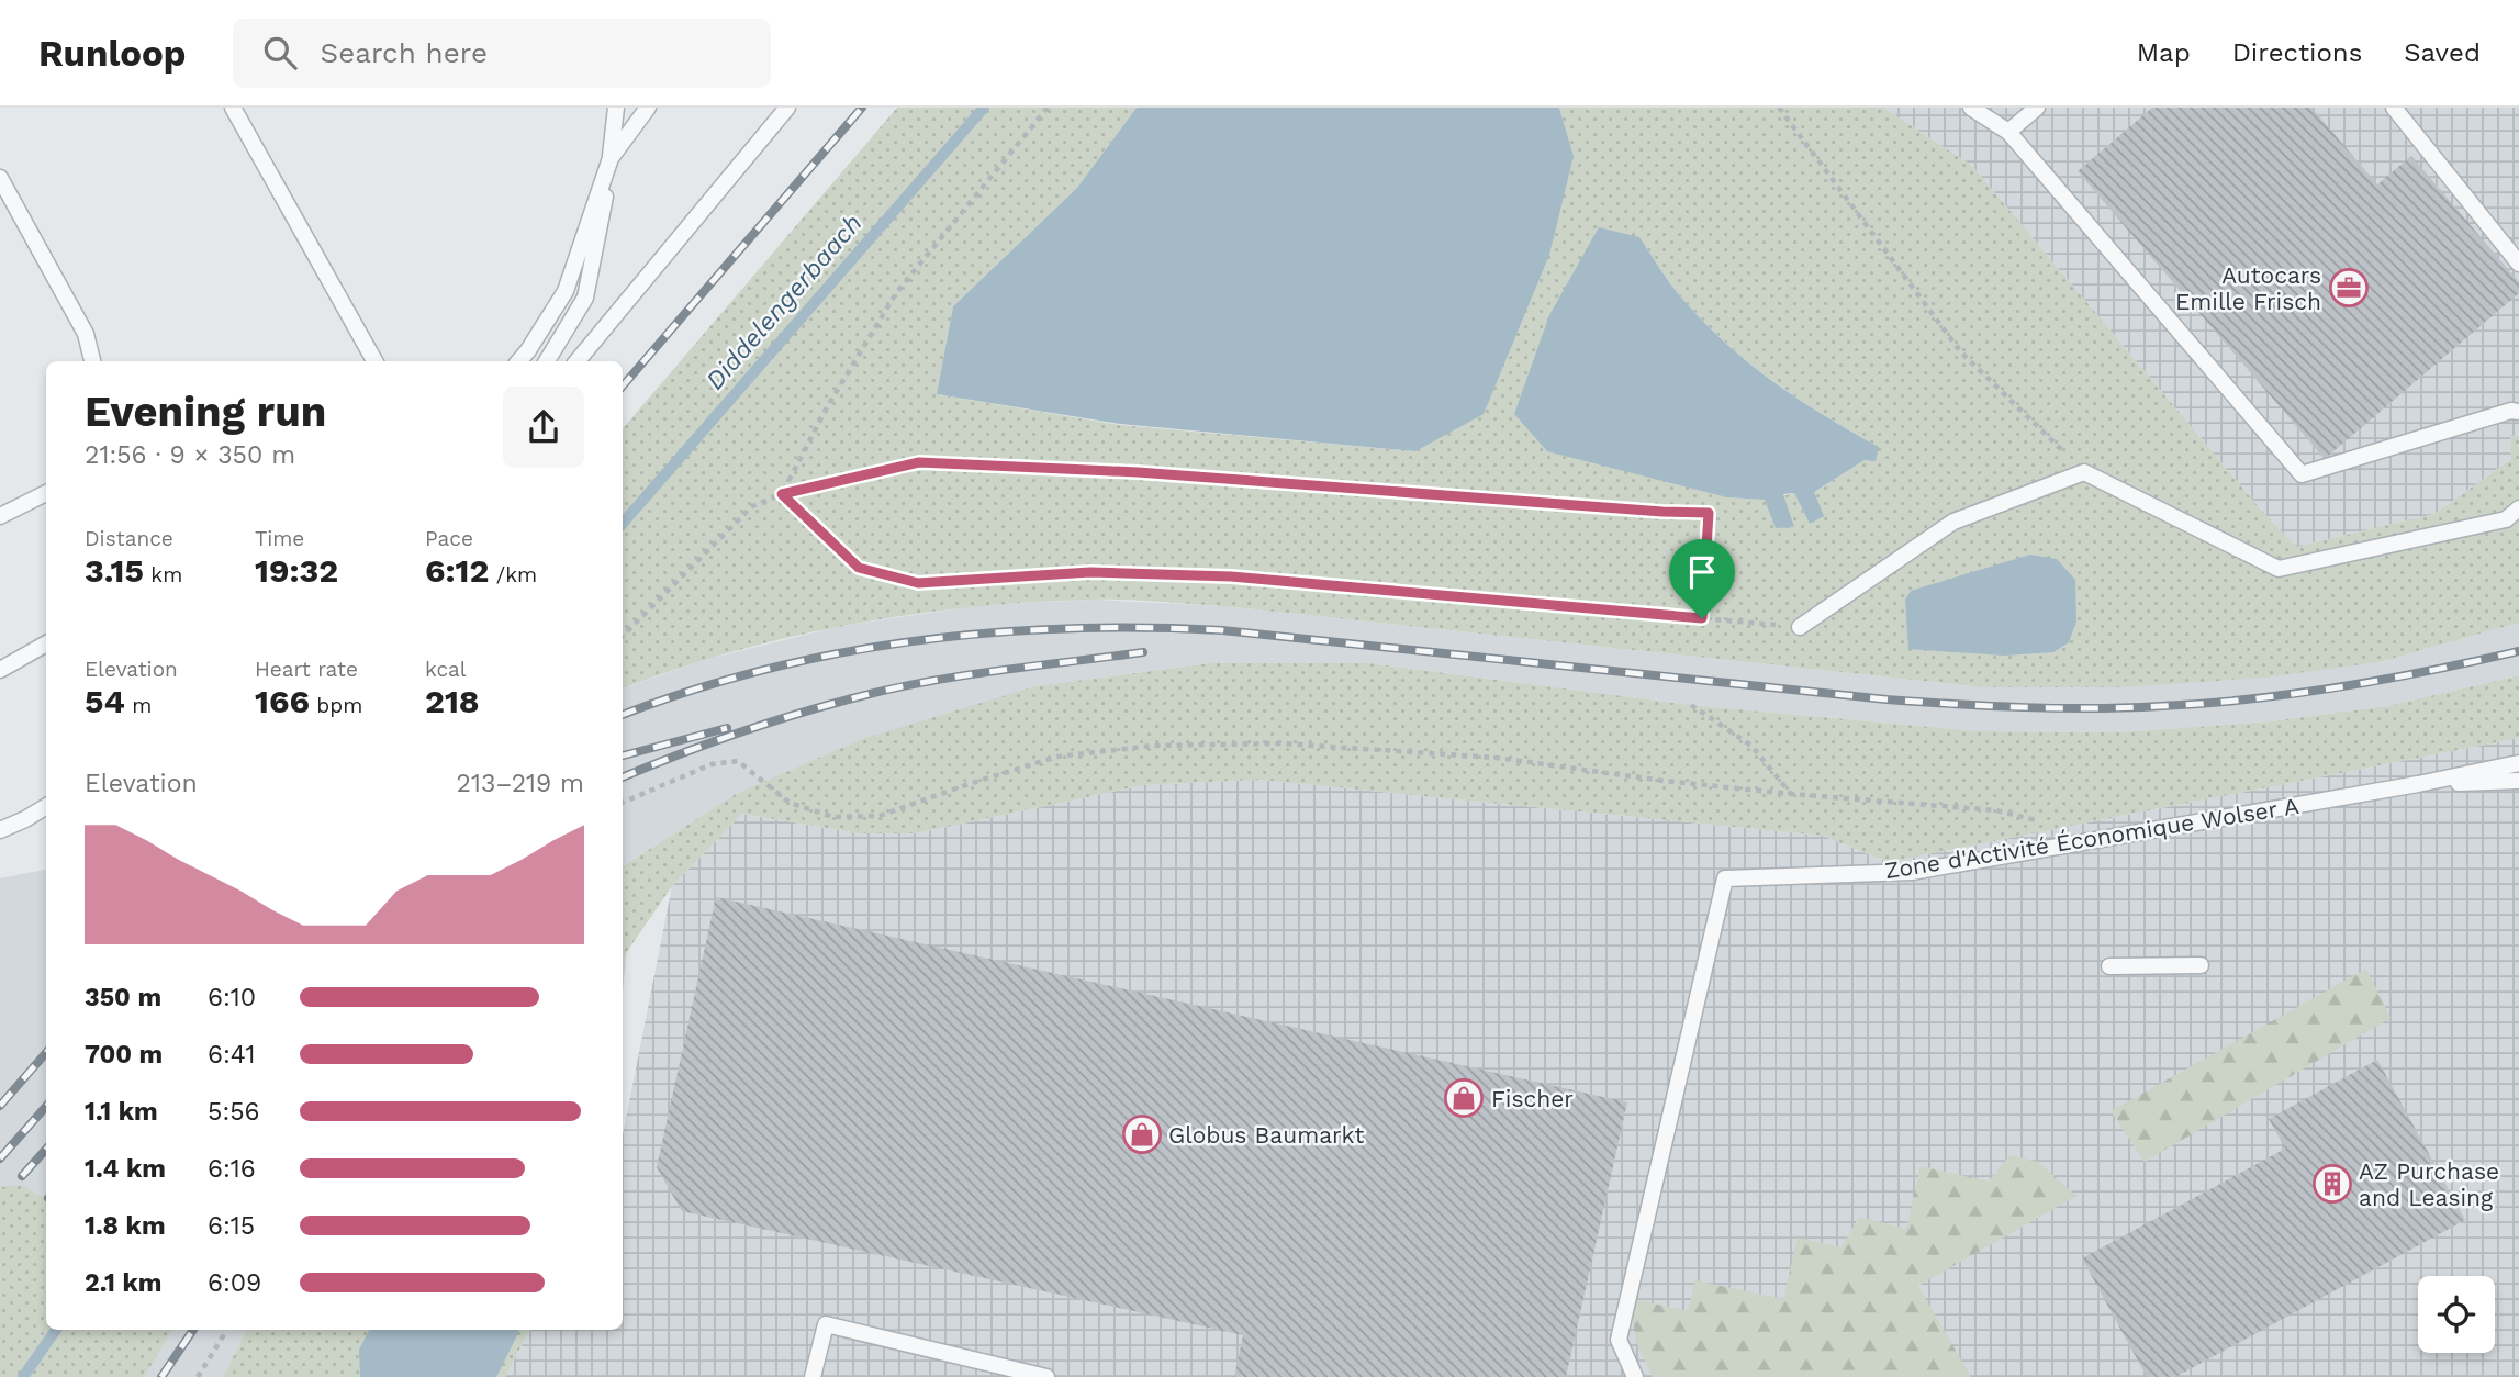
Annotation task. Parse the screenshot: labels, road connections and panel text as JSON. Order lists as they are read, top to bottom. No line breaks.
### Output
{"streets":{"lane":["Zone d'Activité Économique Wolser A"]},"water":["Diddelengerbaach"],"places":{"office":["Autocars Emille Frisch"],"shop":["Fischer","Globus Baumarkt"],"building":["AZ Purchase and Leasing"]},"page":{"header":"Runloop","search":"Search here","nav":["Map","Directions","Saved"],"heading":["Evening run","21:56 · 9 × 350 m"],"stats":[["Distance","3.15 km"],["Time","19:32"],["Pace","6:12 /km"],["Elevation","54 m"],["Heart rate","166 bpm"],["kcal","218"]],"chart":["Elevation","213–219 m"],"list":[{"name":"350 m","note":"6:10"},{"name":"700 m","note":"6:41"},{"name":"1.1 km","note":"5:56"},{"name":"1.4 km","note":"6:16"},{"name":"1.8 km","note":"6:15"},{"name":"2.1 km","note":"6:09"}]}}
